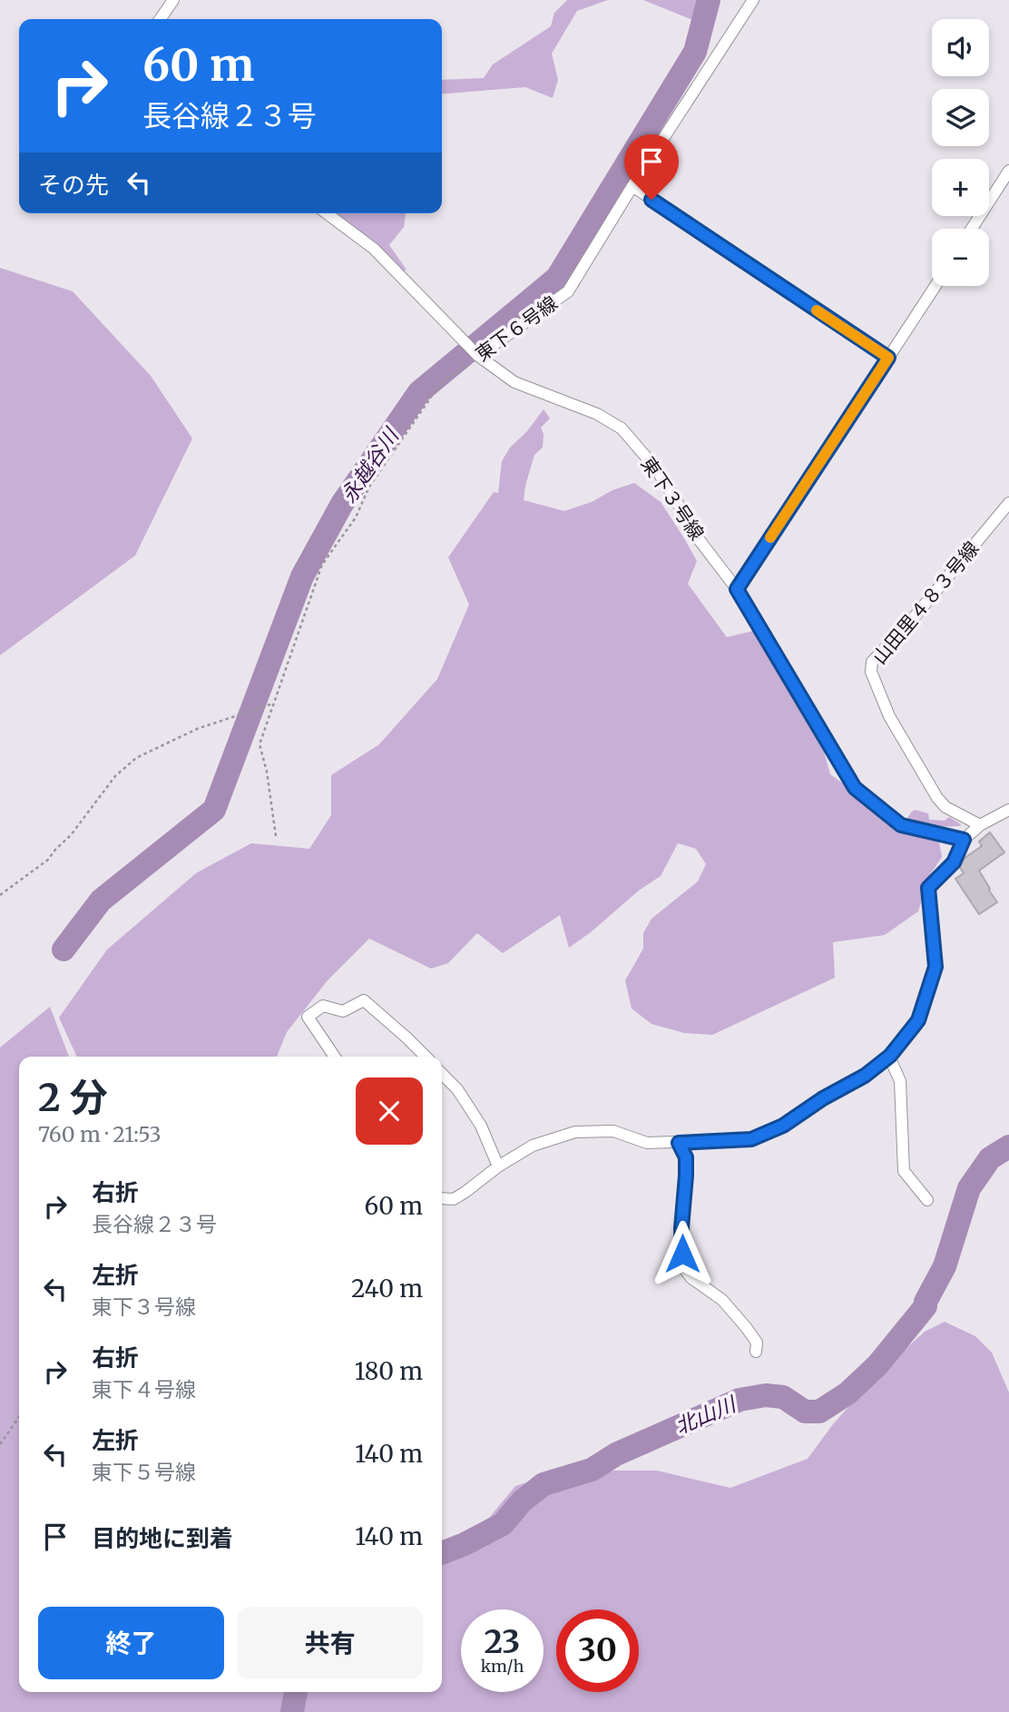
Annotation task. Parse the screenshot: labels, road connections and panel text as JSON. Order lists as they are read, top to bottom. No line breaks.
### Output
{"streets":{"street":["東下６号線","東下３号線","山田里４８３号線"]},"crossings":[["東下６号線","東下３号線"]],"water":["永越谷川","北山川"],"page":{"map_buttons":["+","−"],"turn":["60 m","長谷線２３号"],"then":"その先","heading":["2 分","760 m · 21:53"],"list":[{"name":"右折","note":"長谷線２３号","value":"60 m"},{"name":"左折","note":"東下３号線","value":"240 m"},{"name":"右折","note":"東下４号線","value":"180 m"},{"name":"左折","note":"東下５号線","value":"140 m"},{"name":"目的地に到着","value":"140 m"}],"buttons":["終了","共有"],"speed":"23 km/h","limit":"30"}}
